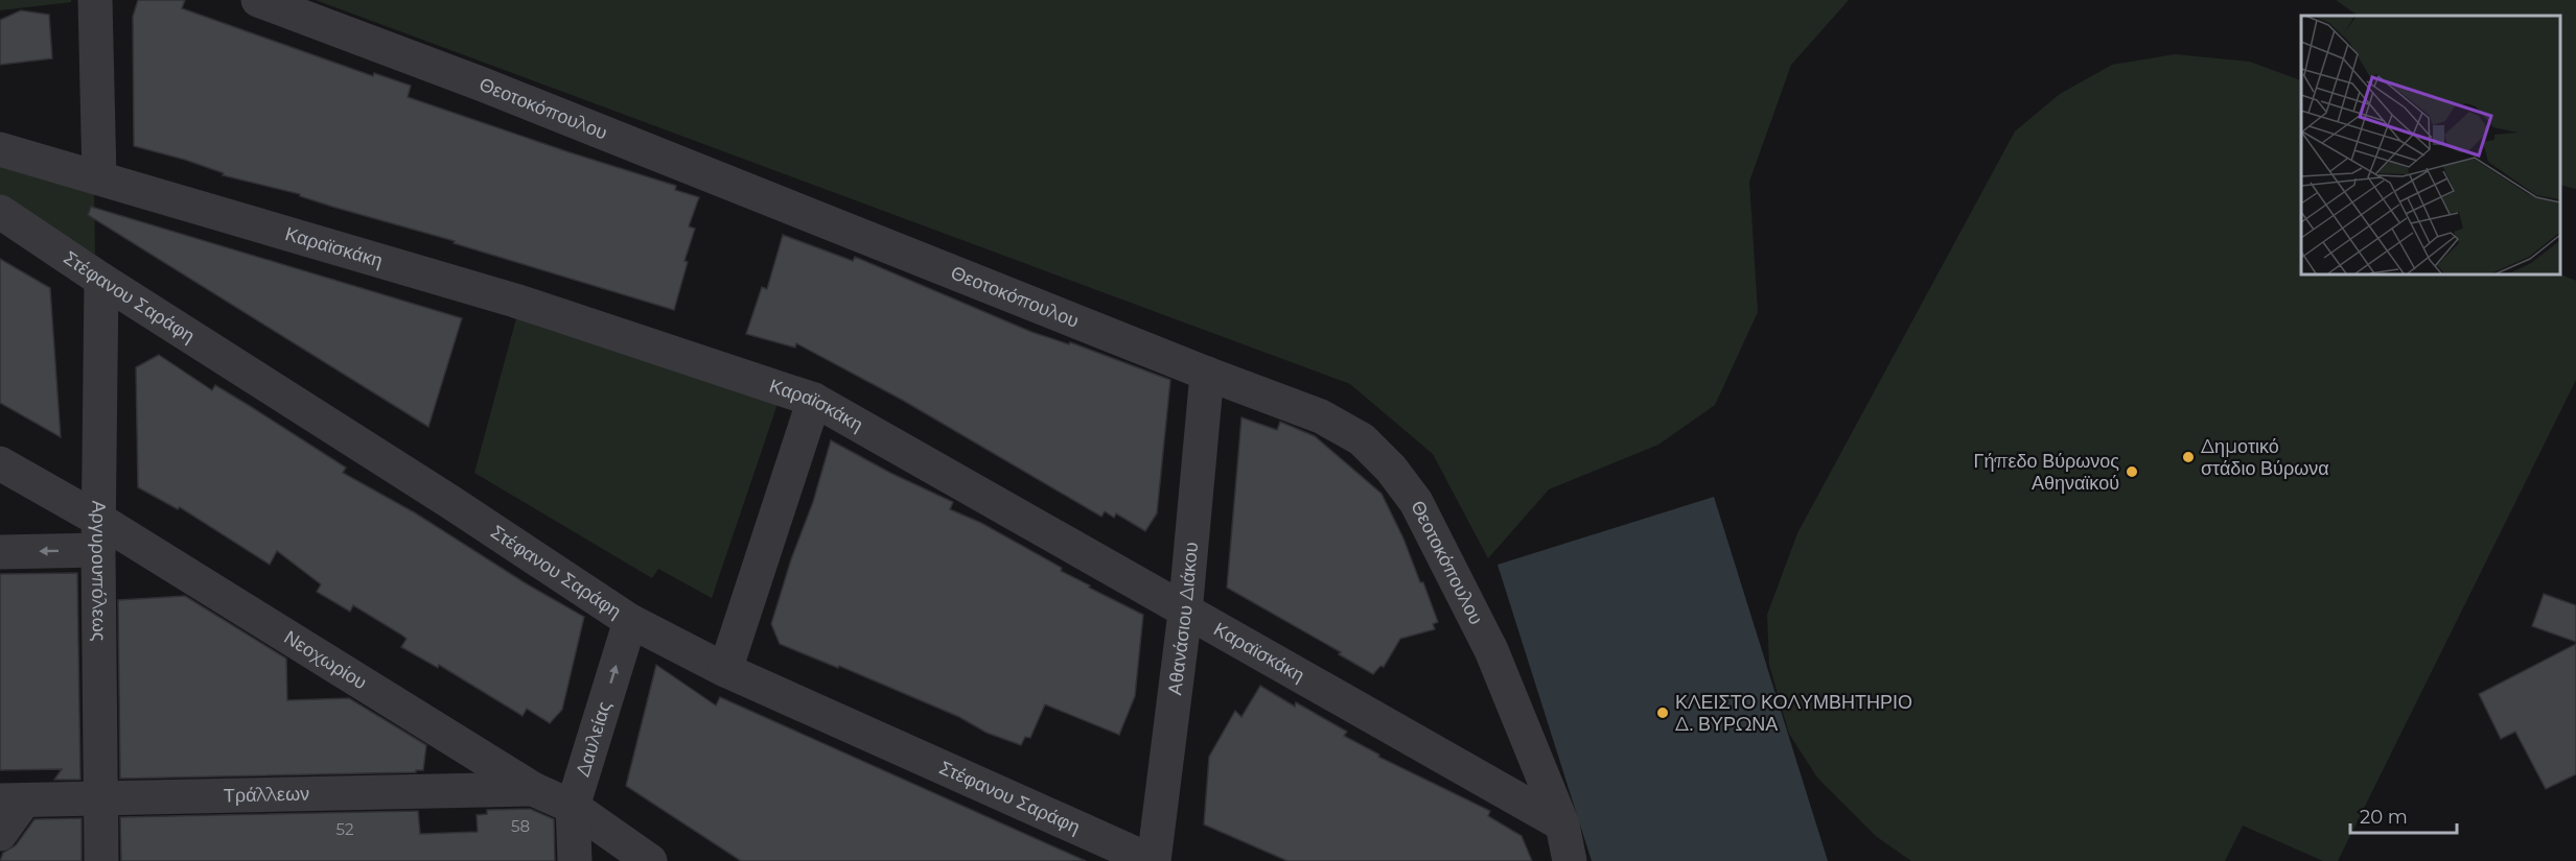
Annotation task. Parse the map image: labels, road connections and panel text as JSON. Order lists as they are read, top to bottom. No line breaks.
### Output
{"streets":{"street":["Θεοτοκόπουλου","Καραϊσκάκη","Στέφανου Σαράφη","Αργυρουπόλεως","Αθανάσιου Διάκου","Νεοχωρίου","Δαυλείας","Τράλλεων"]},"crossings":[["Θεοτοκόπουλου","Καραϊσκάκη"],["Θεοτοκόπουλου","Αθανάσιου Διάκου"],["Καραϊσκάκη","Αθανάσιου Διάκου"],["Στέφανου Σαράφη","Αργυρουπόλεως"],["Στέφανου Σαράφη","Αθανάσιου Διάκου"],["Στέφανου Σαράφη","Δαυλείας"],["Αργυρουπόλεως","Νεοχωρίου"],["Αργυρουπόλεως","Τράλλεων"],["Νεοχωρίου","Δαυλείας"],["Νεοχωρίου","Τράλλεων"]],"one_way":["Δαυλείας"],"places":["Δημοτικό στάδιο Βύρωνα","Γήπεδο Βύρωνος Αθηναϊκού","ΚΛΕΙΣΤΟ ΚΟΛΥΜΒΗΤΗΡΙΟ Δ. ΒΥΡΩΝΑ"],"house_numbers":["58","52"],"scale_bar":"20 m"}
